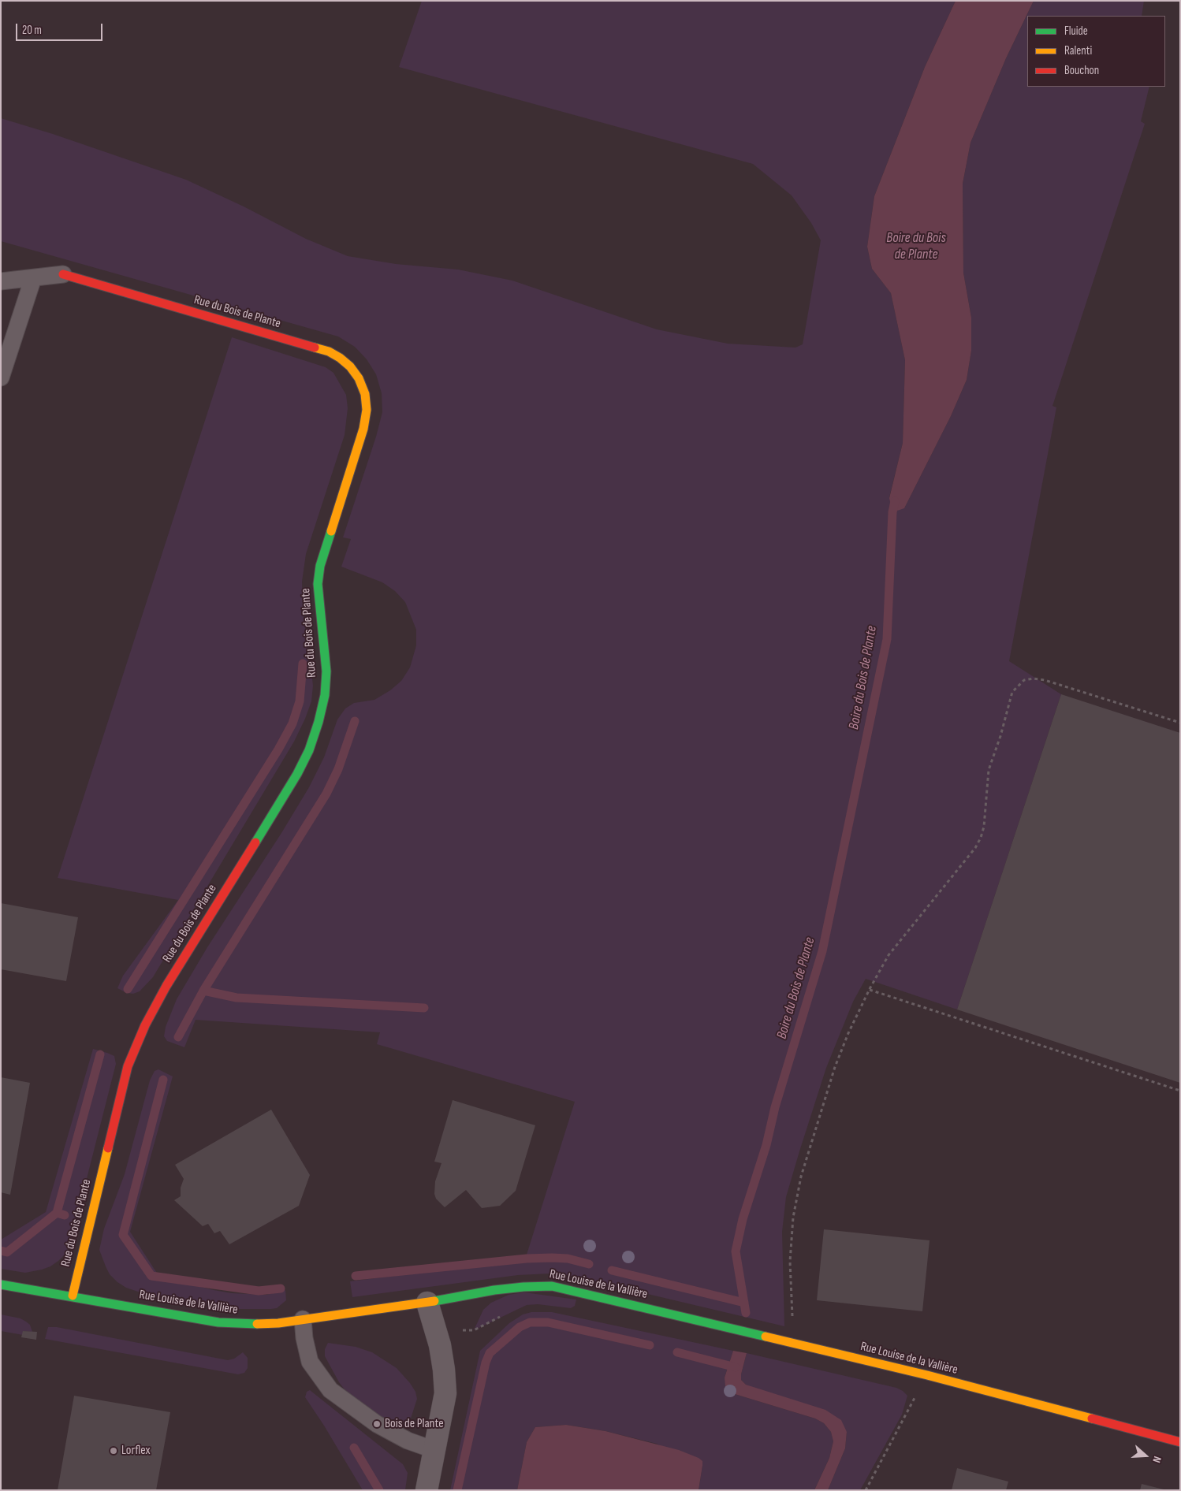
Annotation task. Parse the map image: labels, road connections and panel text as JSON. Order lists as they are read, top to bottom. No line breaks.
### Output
{"streets":{"street":["Rue du Bois de Plante","Rue Louise de la Vallière"]},"crossings":[["Rue du Bois de Plante","Rue Louise de la Vallière"]],"water":["Boire du Bois de Plante"],"places":["Bois de Plante","Lorflex"],"legend":["Fluide","Ralenti","Bouchon"],"scale_bar":"20 m","north":"right"}
